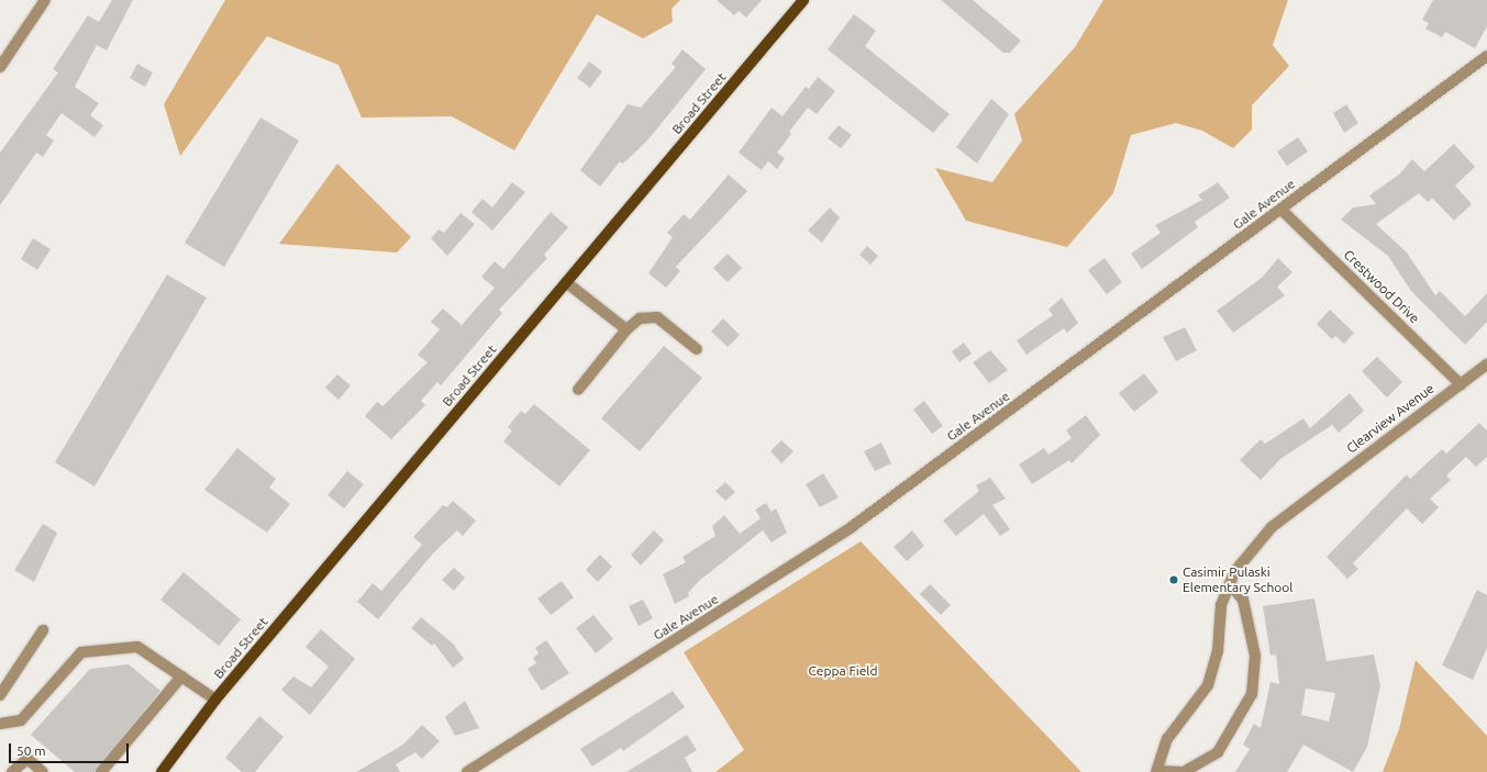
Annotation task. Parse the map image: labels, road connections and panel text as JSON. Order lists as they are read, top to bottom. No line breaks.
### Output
{"streets":{"main road":["Broad Street"],"street":["Gale Avenue","Crestwood Drive","Clearview Avenue"]},"crossings":[["Gale Avenue","Crestwood Drive"],["Crestwood Drive","Clearview Avenue"]],"parks":["Ceppa Field"],"places":["Casimir Pulaski Elementary School"],"scale_bar":"50 m"}
